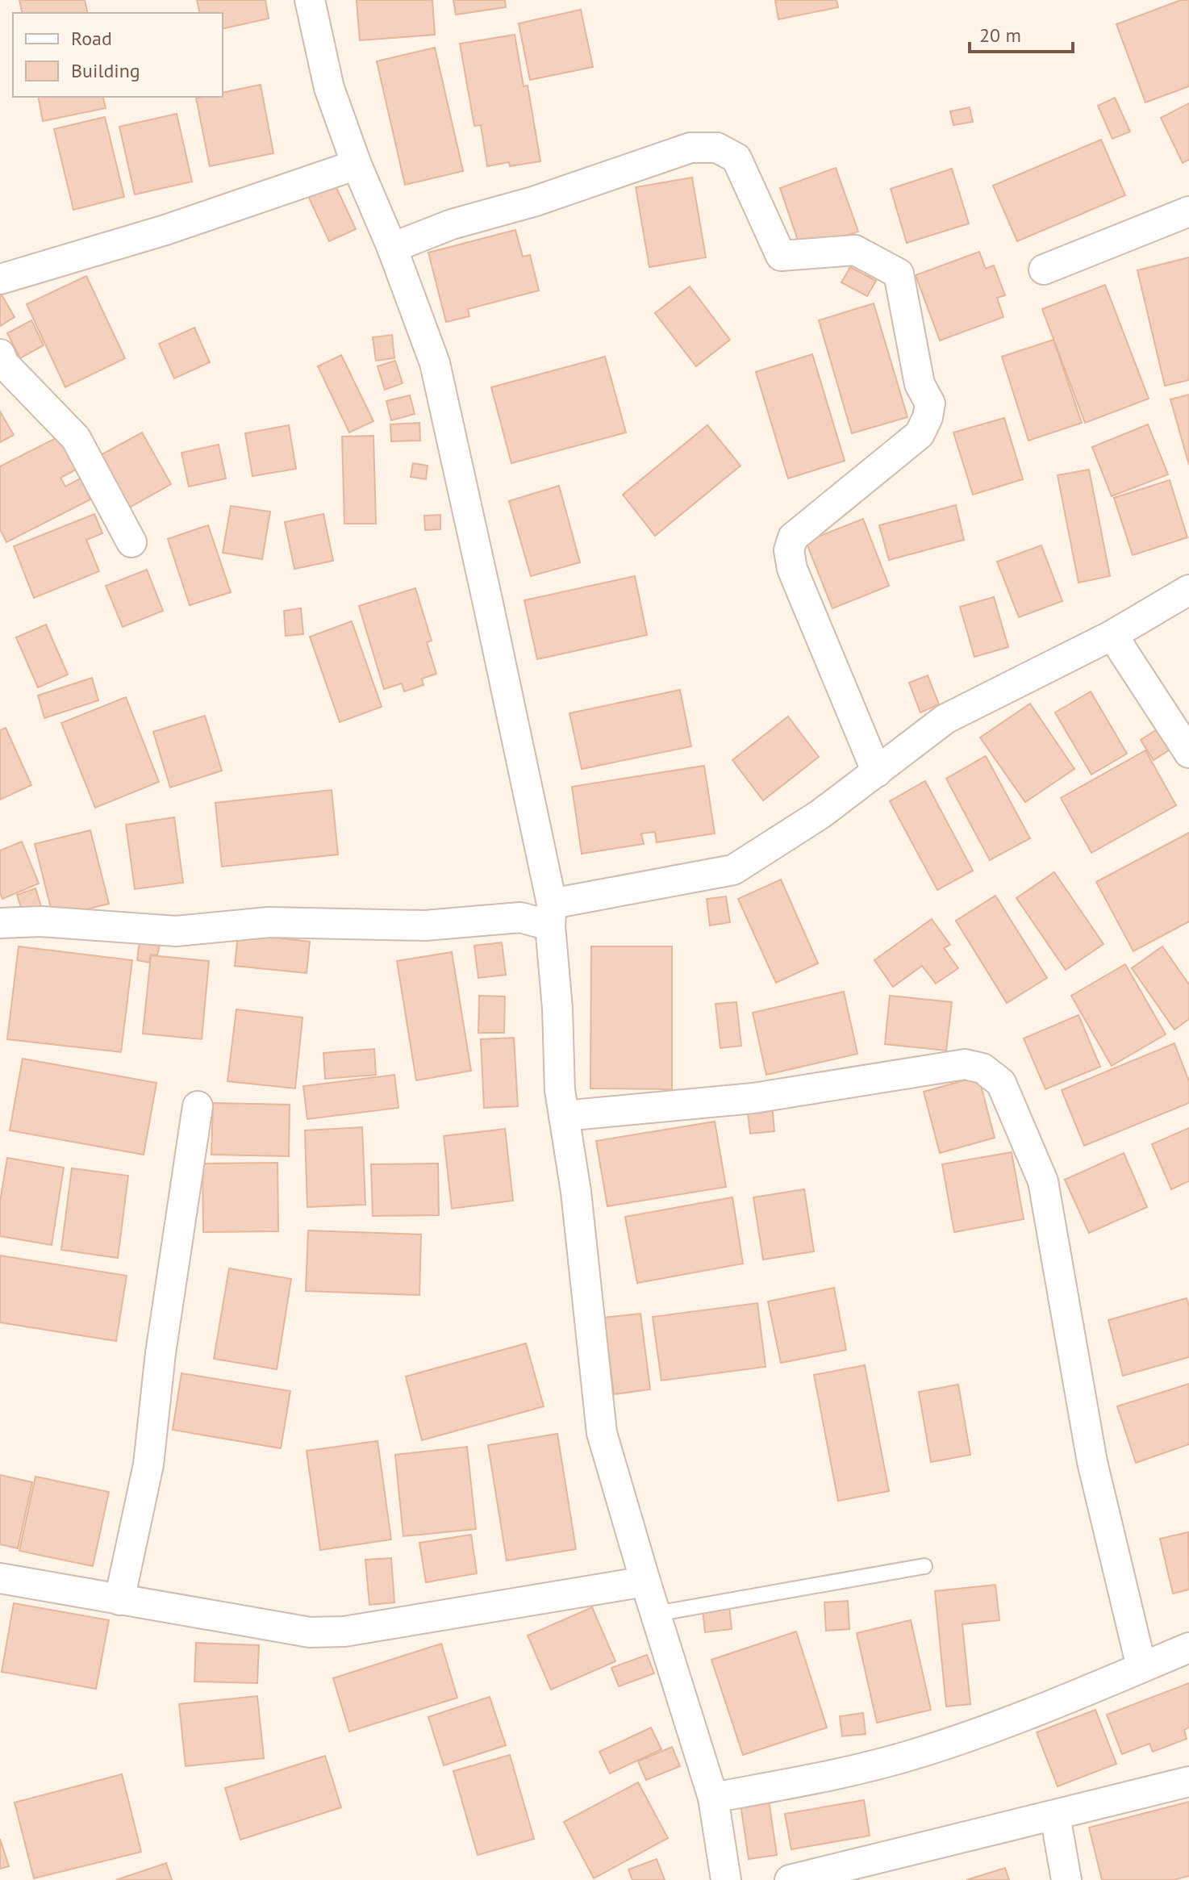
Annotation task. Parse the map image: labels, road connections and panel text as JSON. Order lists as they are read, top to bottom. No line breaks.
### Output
{"legend":["Road","Building"],"scale_bar":"20 m"}
